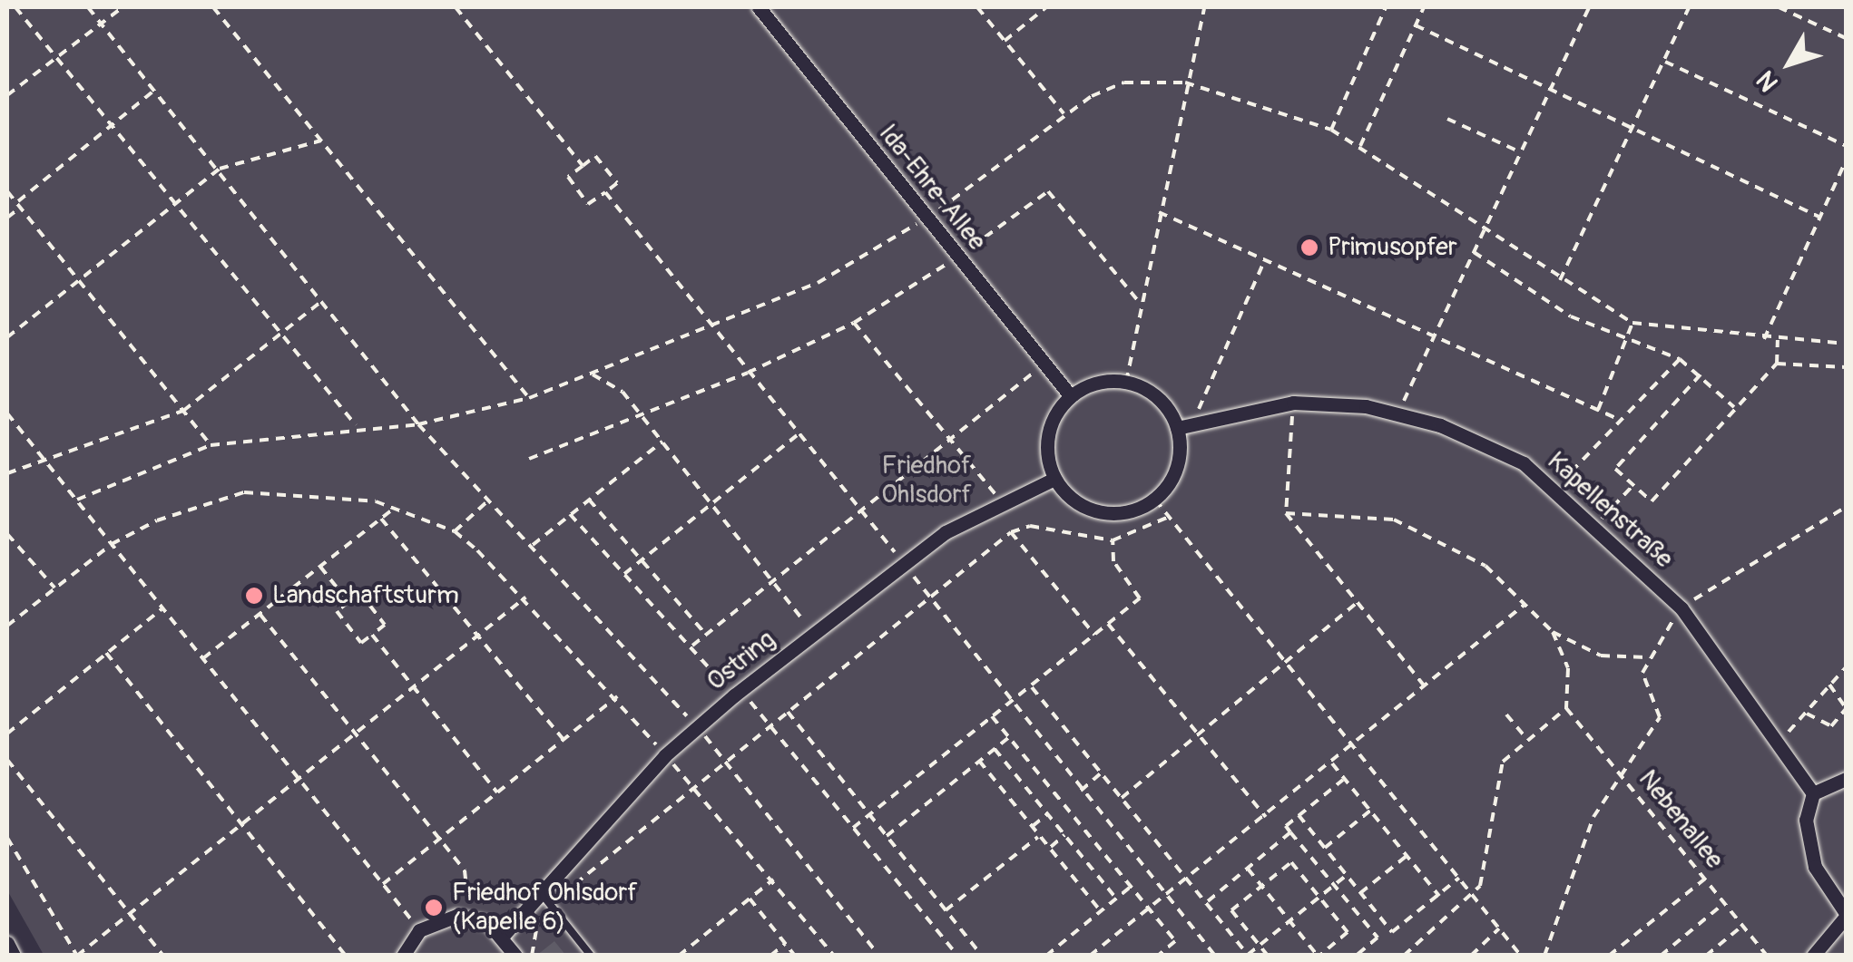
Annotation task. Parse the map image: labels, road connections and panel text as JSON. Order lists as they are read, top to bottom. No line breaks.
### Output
{"streets":{"street":["Ida-Ehre-Allee","Kapellenstraße","Ostring"],"path":["Nebenallee"]},"crossings":[["Ida-Ehre-Allee","Kapellenstraße"],["Ida-Ehre-Allee","Ostring"],["Kapellenstraße","Ostring"]],"parks":["Friedhof Ohlsdorf"],"places":["Primusopfer","Landschaftsturm","Friedhof Ohlsdorf (Kapelle 6)"],"north":"bottom left"}
